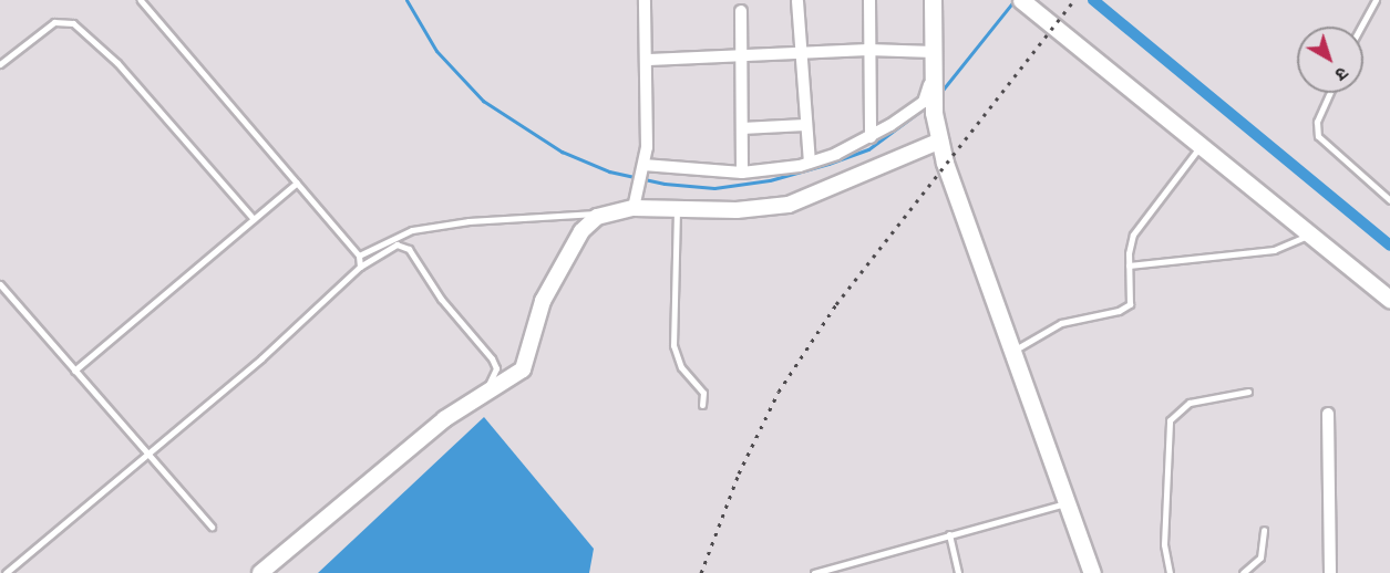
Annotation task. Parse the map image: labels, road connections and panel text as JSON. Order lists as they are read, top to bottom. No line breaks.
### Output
{"north":"bottom right"}
